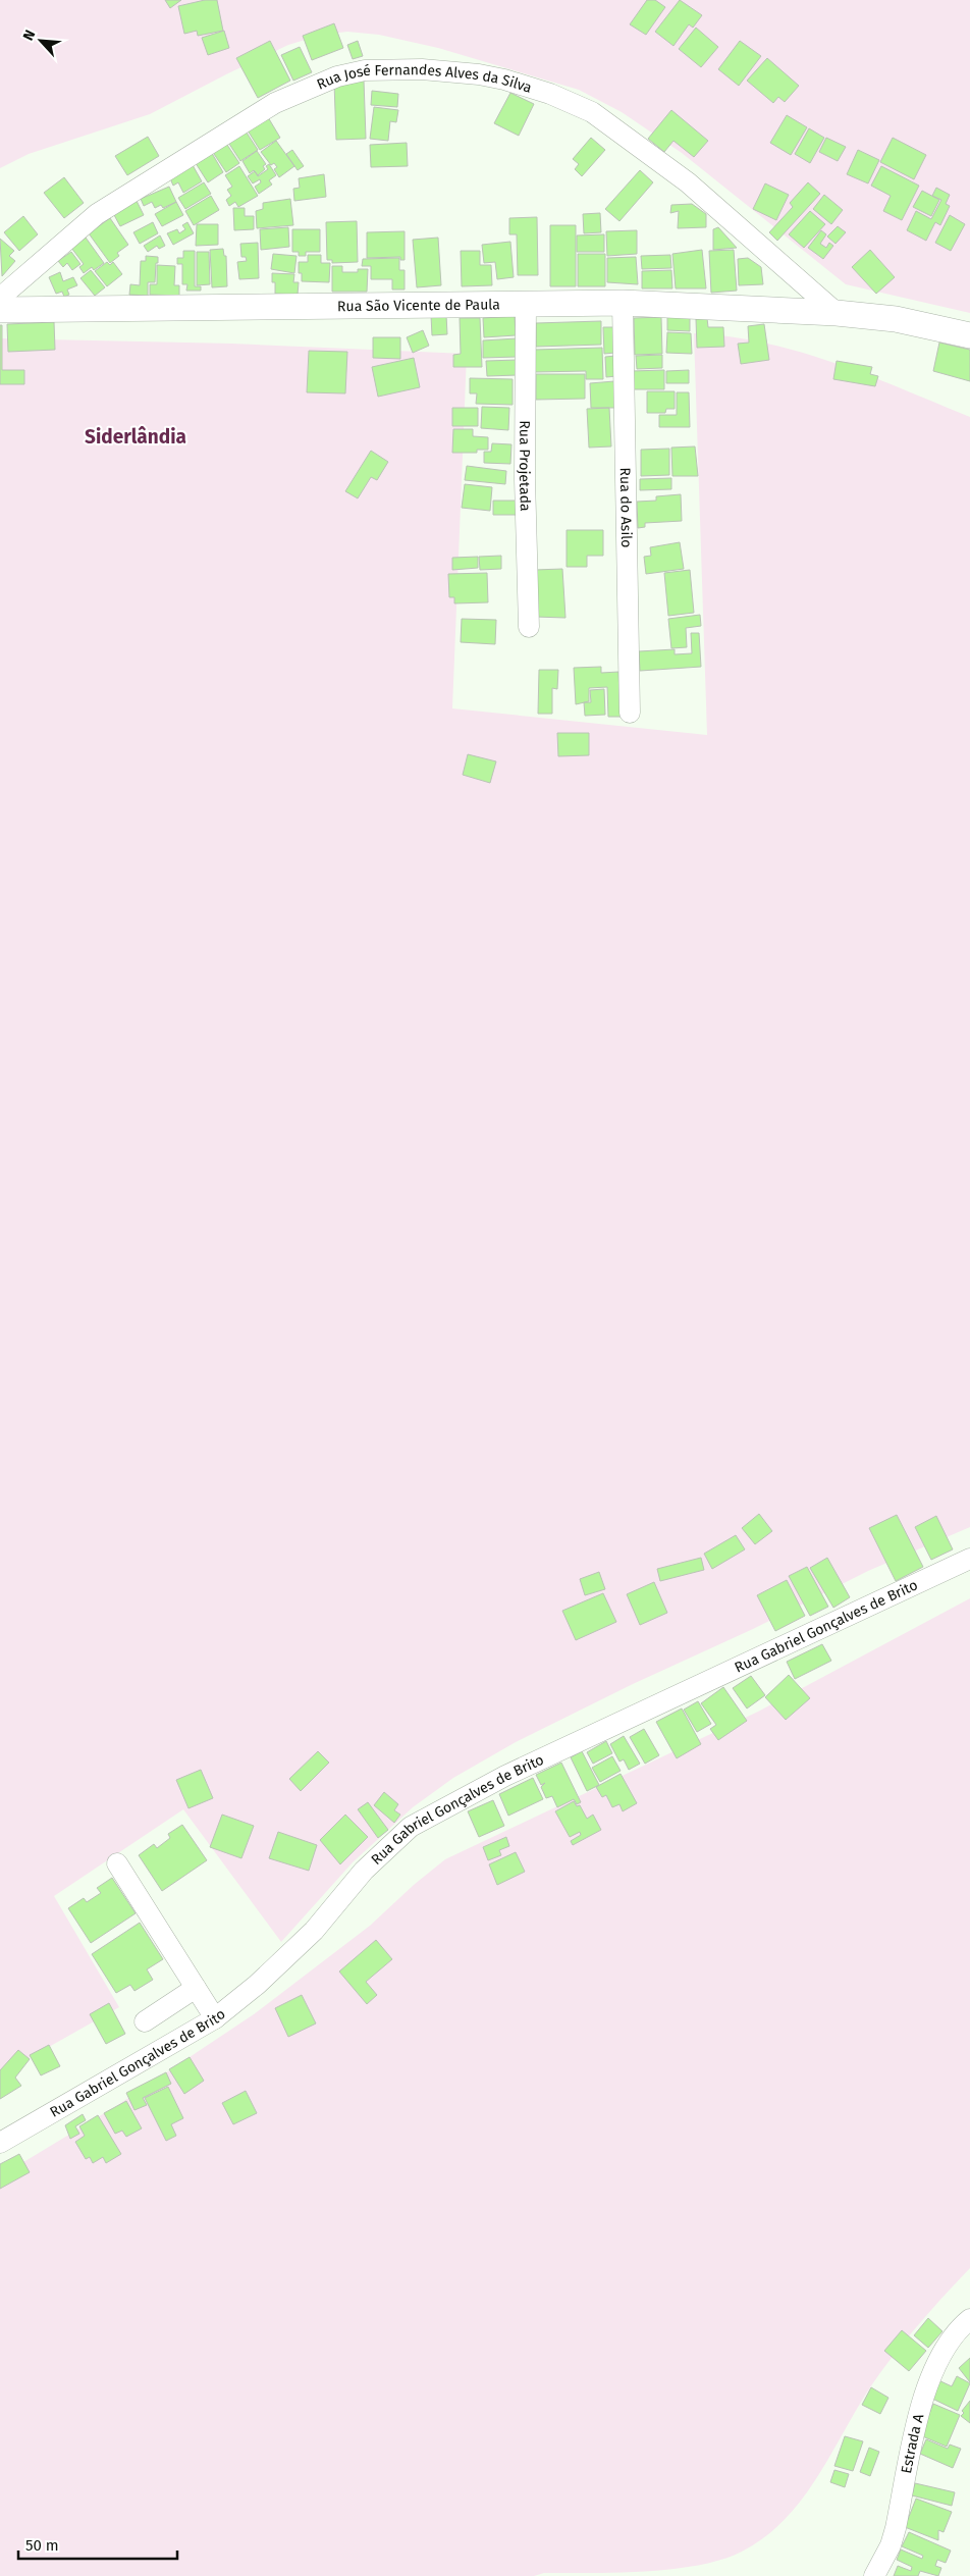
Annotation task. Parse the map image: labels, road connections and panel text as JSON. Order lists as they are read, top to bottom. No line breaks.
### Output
{"streets":{"street":["Rua José Fernandes Alves da Silva","Rua São Vicente de Paula","Rua Projetada","Rua do Asilo","Rua Gabriel Gonçalves de Brito","Estrada A"]},"crossings":[["Rua José Fernandes Alves da Silva","Rua São Vicente de Paula"],["Rua São Vicente de Paula","Rua Projetada"],["Rua São Vicente de Paula","Rua do Asilo"]],"districts":["Siderlândia"],"scale_bar":"50 m","north":"top left"}
